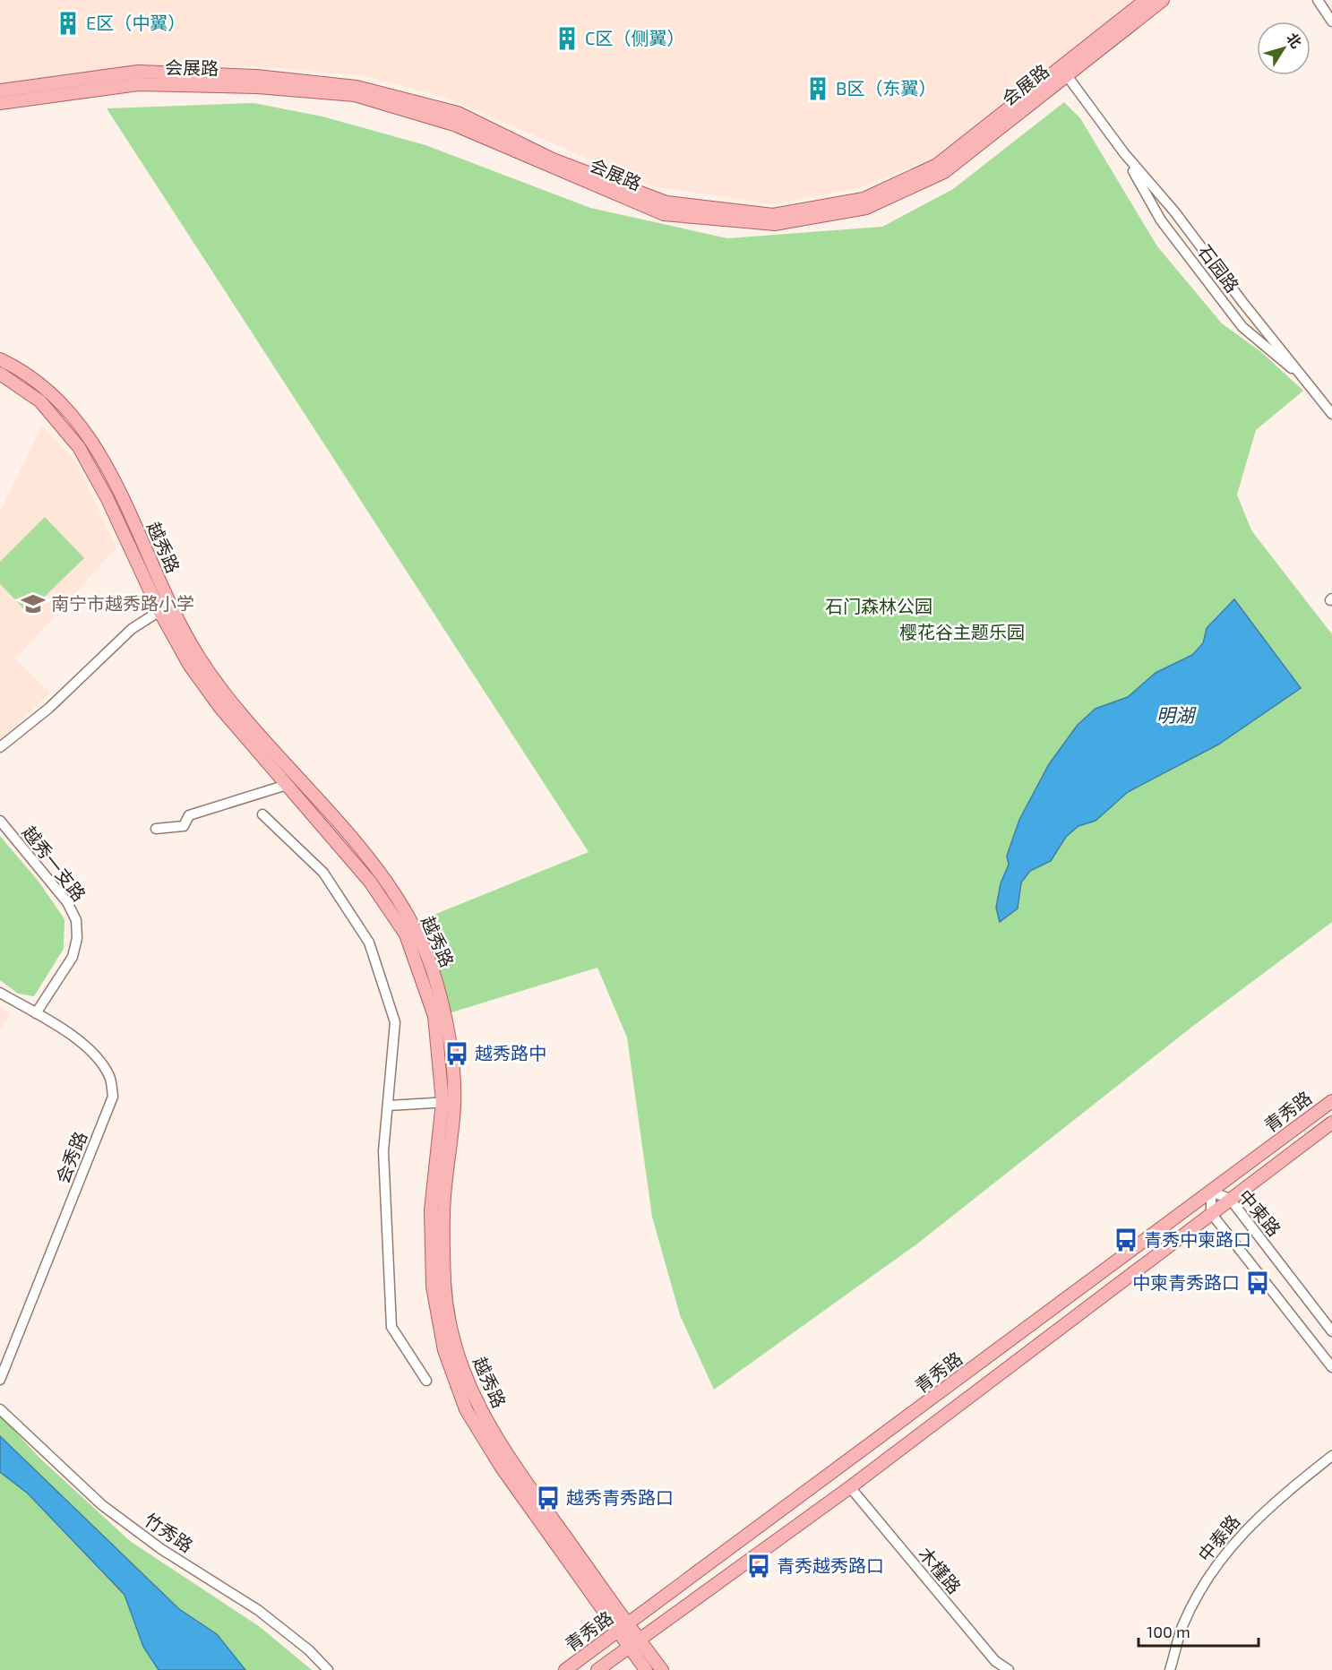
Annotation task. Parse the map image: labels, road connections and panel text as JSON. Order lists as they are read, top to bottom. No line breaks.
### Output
{"streets":{"main road":["会展路","越秀路","青秀路"],"street":["石园路","越秀一支路","会秀路","中柬路","竹秀路","中泰路","木槿路"]},"crossings":[["会展路","石园路"],["越秀路","青秀路"],["越秀一支路","会秀路"],["青秀路","中柬路"],["青秀路","木槿路"]],"water":["明湖"],"parks":["石门森林公园","樱花谷主题乐园"],"places":{"building":["E区（中翼）","C区（侧翼）","B区（东翼）"],"school or university":["南宁市越秀路小学"],"bus stop":["越秀路中","青秀中柬路口","中柬青秀路口","越秀青秀路口","青秀越秀路口"]},"scale_bar":"100 m","north":"top right"}
